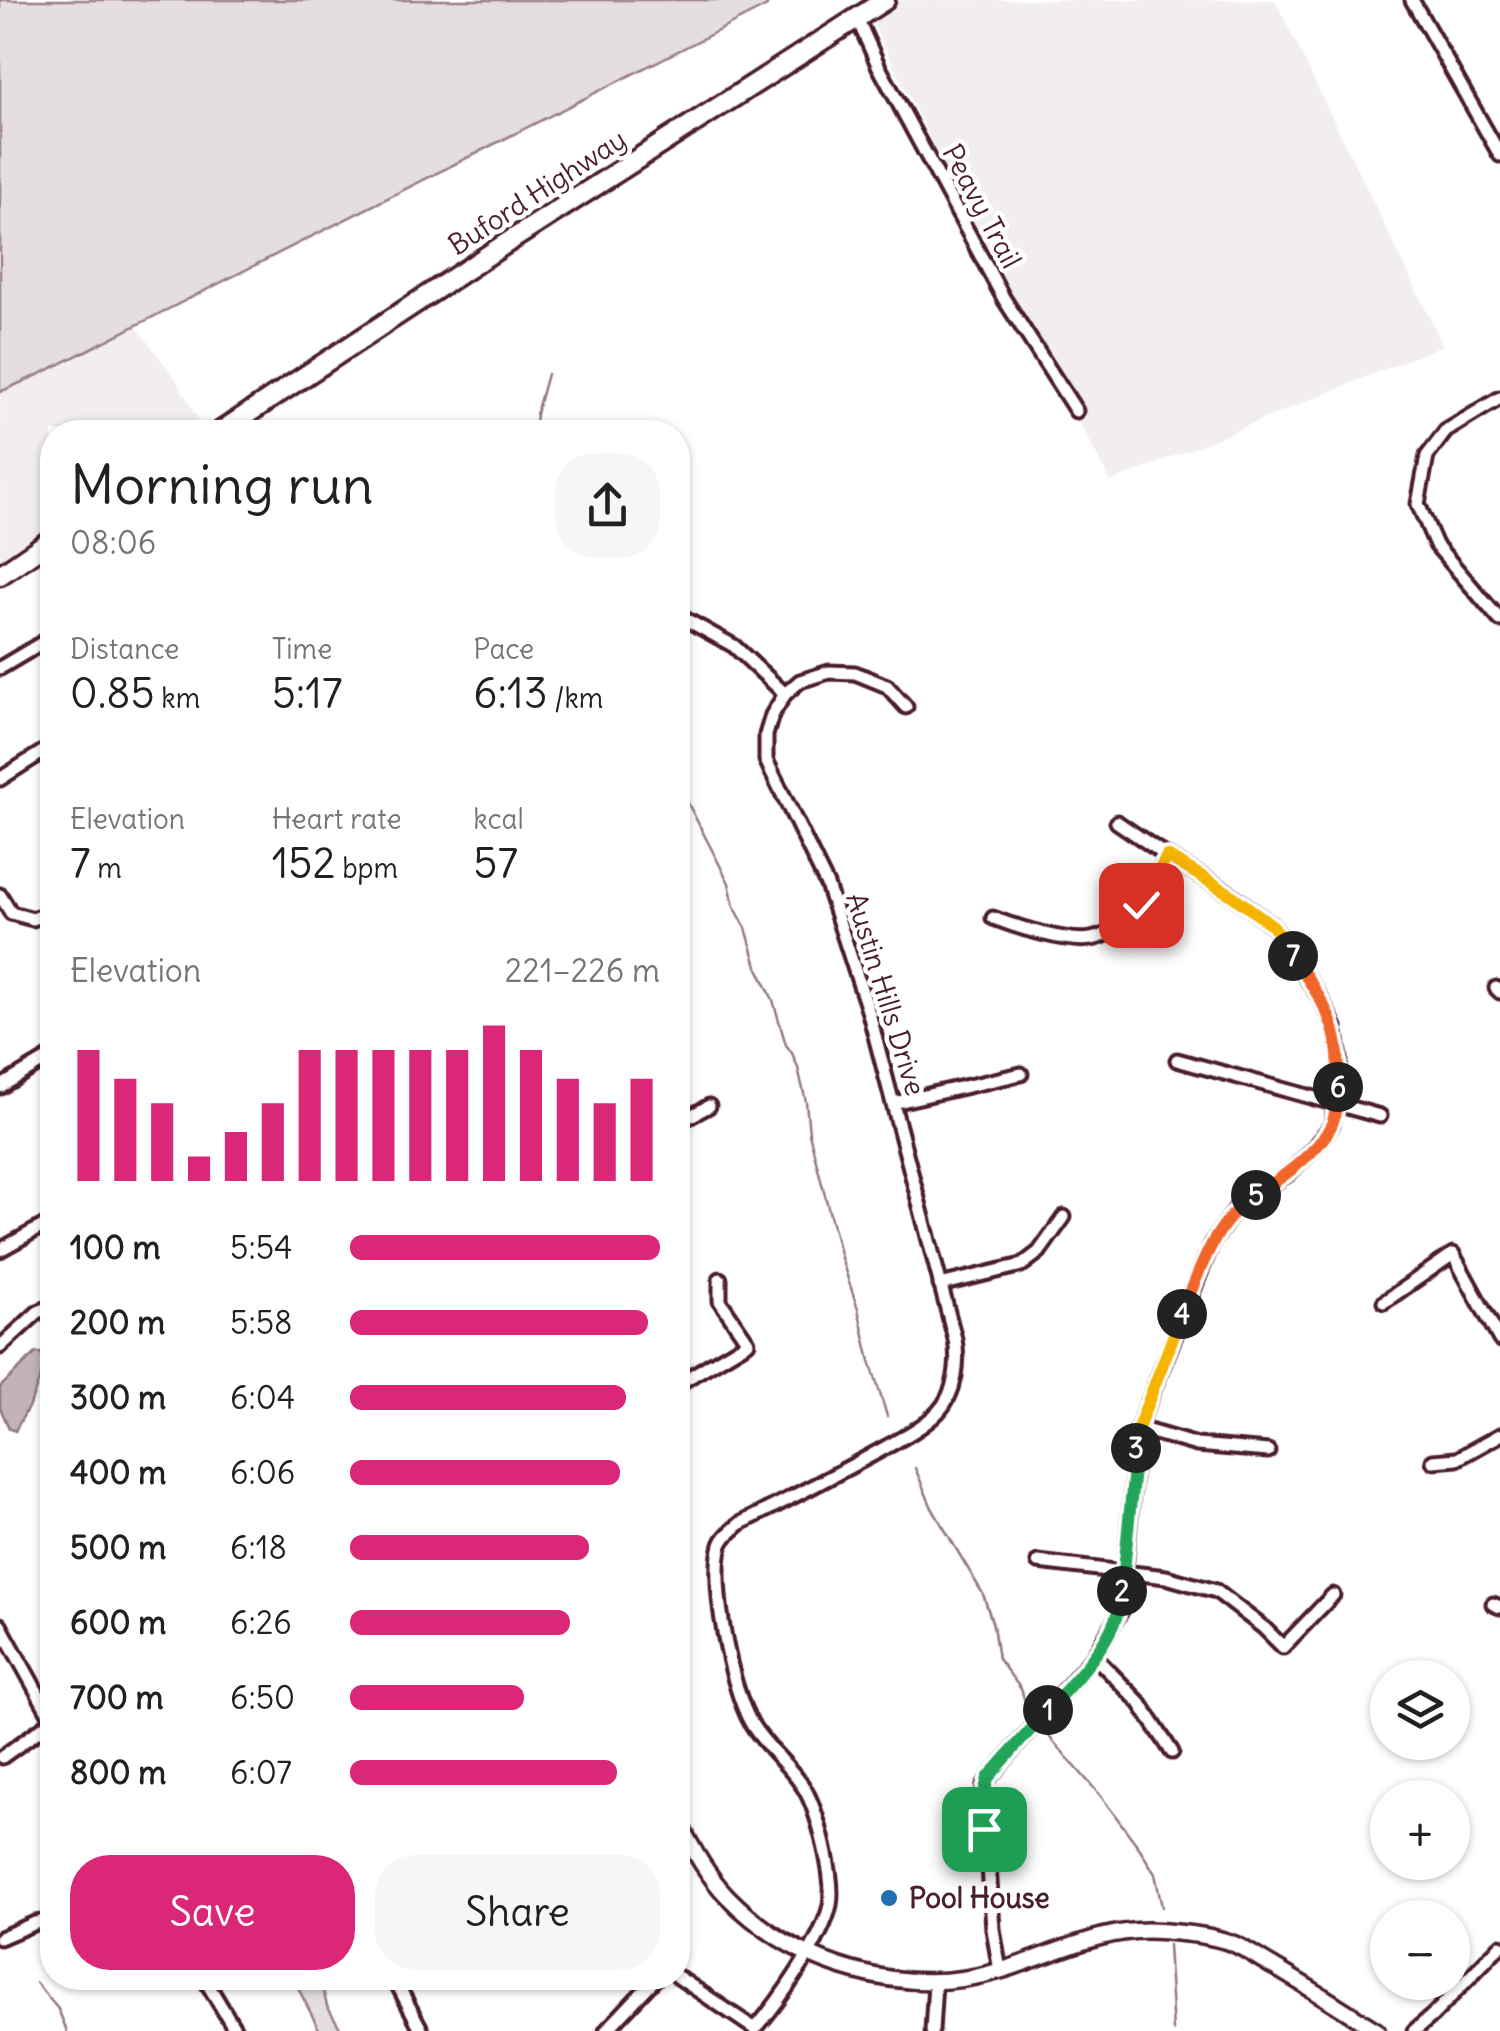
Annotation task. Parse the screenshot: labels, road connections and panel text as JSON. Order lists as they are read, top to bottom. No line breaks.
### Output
{"streets":{"main road":["Buford Highway"],"street":["Peavy Trail","Austin Hills Drive"]},"crossings":[["Buford Highway","Peavy Trail"]],"places":["Pool House"],"page":{"heading":["Morning run","08:06"],"stats":[["Distance","0.85 km"],["Time","5:17"],["Pace","6:13 /km"],["Elevation","7 m"],["Heart rate","152 bpm"],["kcal","57"]],"chart":["Elevation","221–226 m"],"pins":["7","6","5","4","3","2","1"],"list":[{"name":"100 m","note":"5:54"},{"name":"200 m","note":"5:58"},{"name":"300 m","note":"6:04"},{"name":"400 m","note":"6:06"},{"name":"500 m","note":"6:18"},{"name":"600 m","note":"6:26"},{"name":"700 m","note":"6:50"},{"name":"800 m","note":"6:07"}],"map_buttons":["+","−"],"buttons":["Save","Share"]}}
